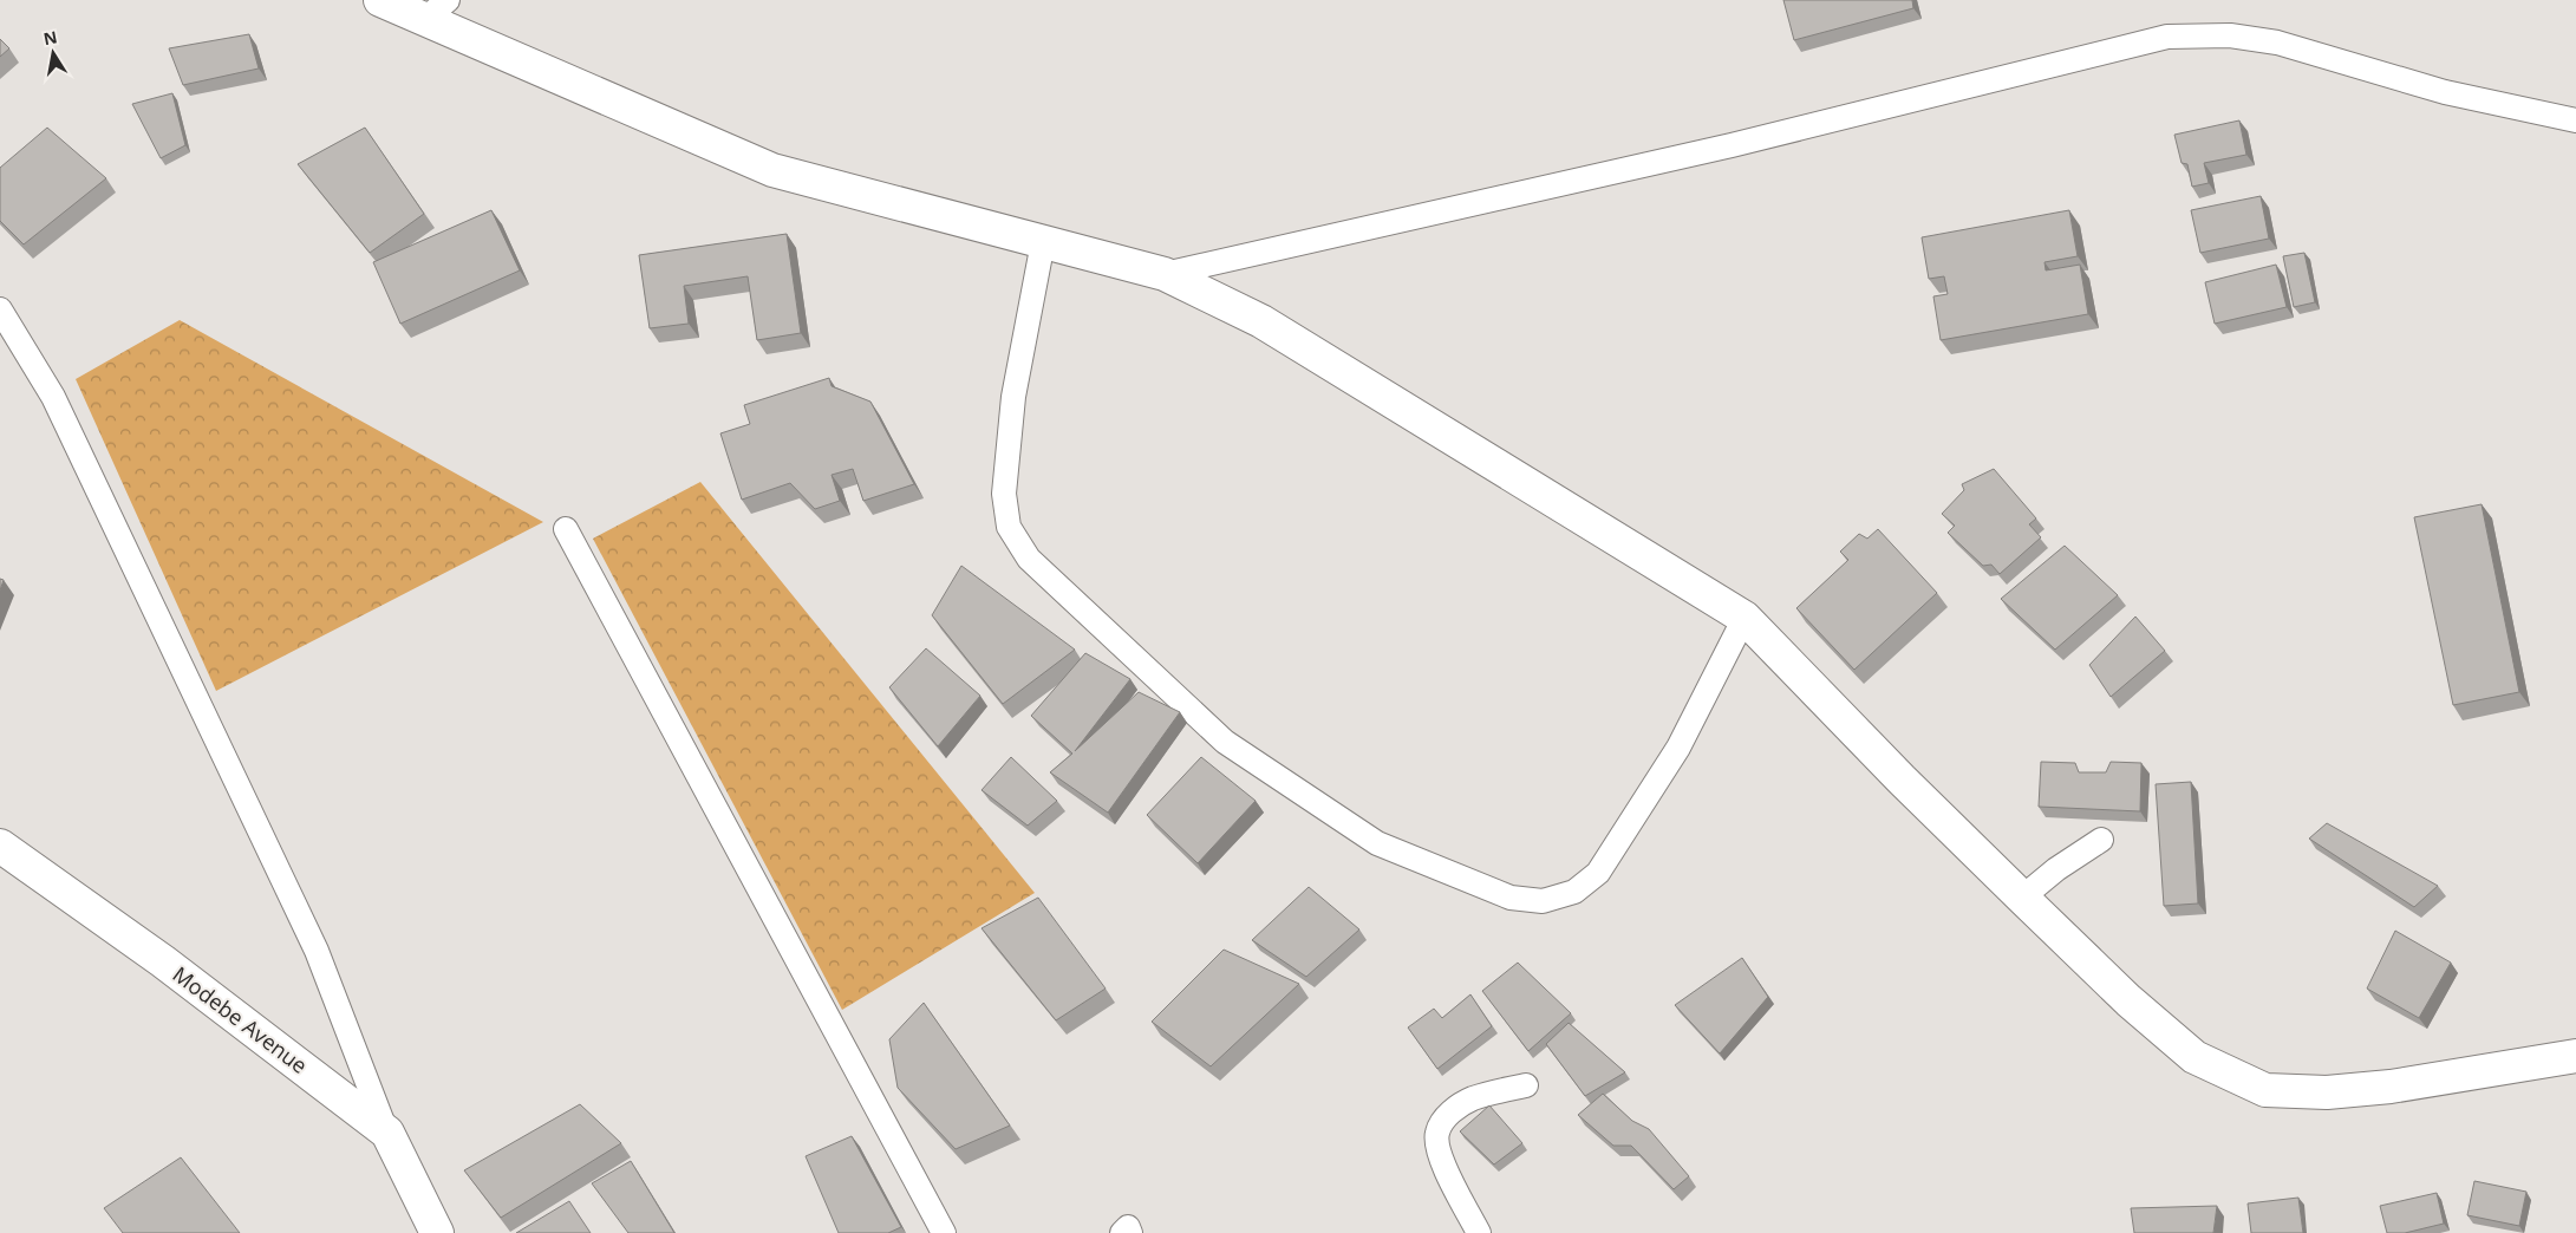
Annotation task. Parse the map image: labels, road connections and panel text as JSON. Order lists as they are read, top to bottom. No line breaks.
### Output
{"streets":{"street":["Modebe Avenue"]},"north":"top"}
